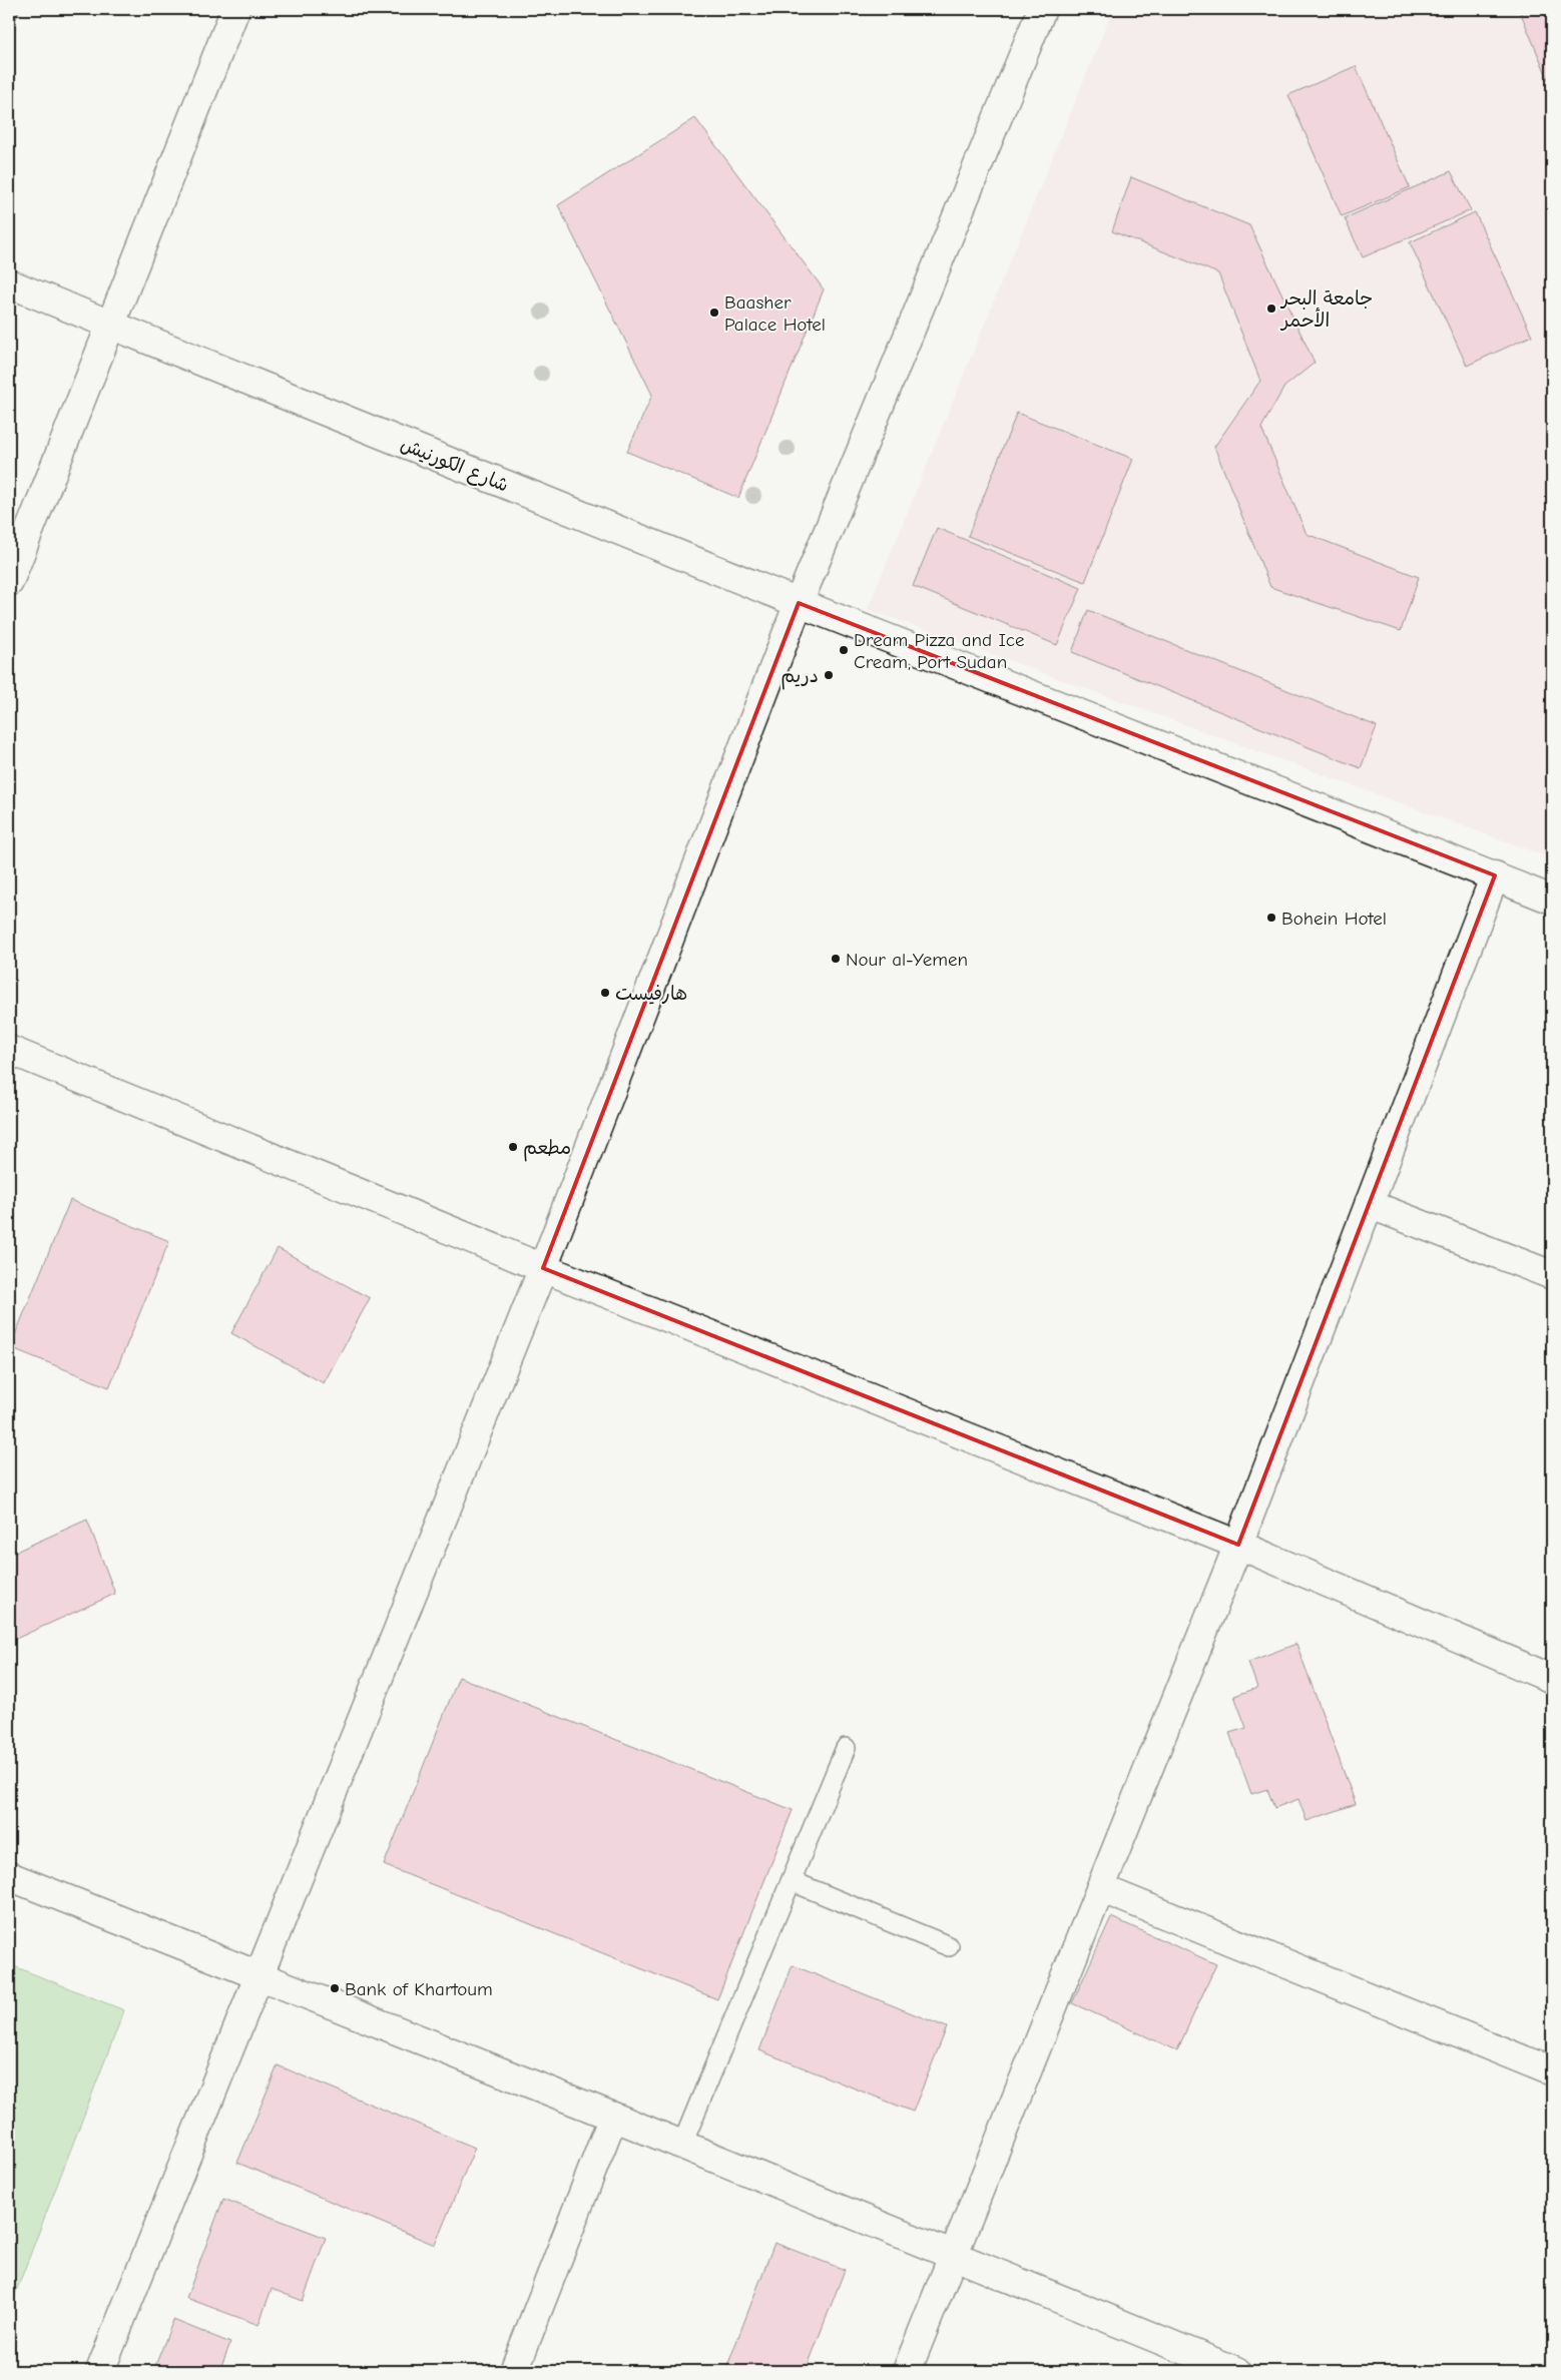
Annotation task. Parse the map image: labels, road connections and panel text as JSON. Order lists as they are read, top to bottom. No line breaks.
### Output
{"streets":{"street":["شارع الكورنيش"]},"places":["جامعة البحر الأحمر","Baasher Palace Hotel","Dream Pizza and Ice Cream, Port Sudan","دريم","Bohein Hotel","Nour al-Yemen","هارفيست","مطعم","Bank of Khartoum"]}
